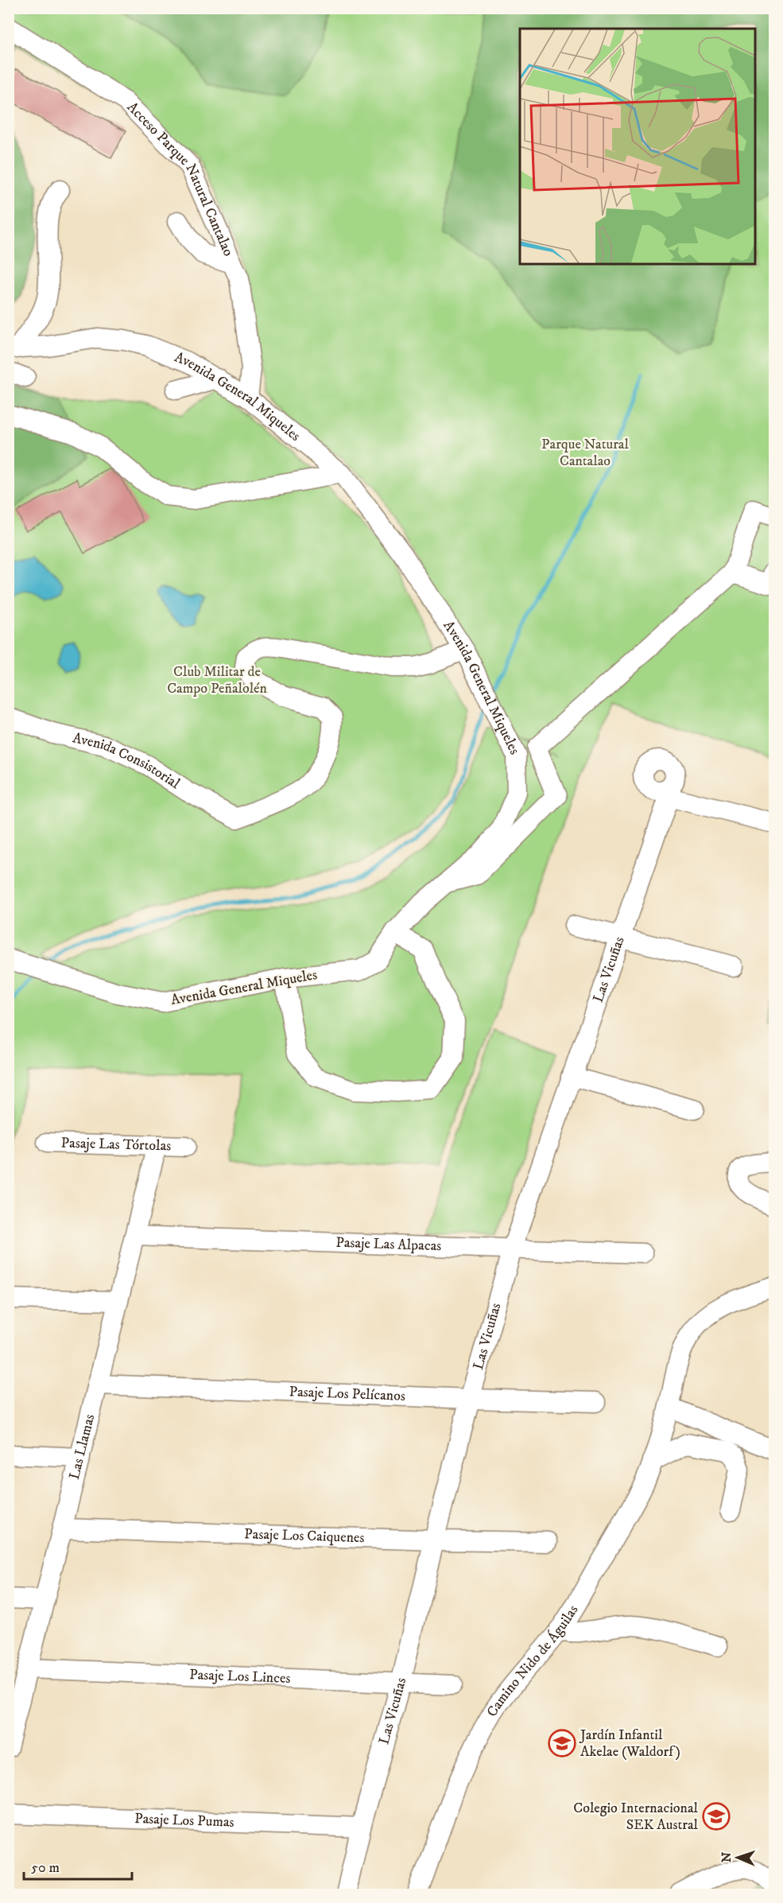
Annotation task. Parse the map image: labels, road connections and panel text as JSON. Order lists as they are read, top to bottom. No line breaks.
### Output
{"streets":{"street":["Acceso Parque Natural Cantalao","Avenida General Miqueles","Avenida Consistorial","Las Vicuñas","Pasaje Las Tórtolas","Pasaje Las Alpacas","Pasaje Los Pelícanos","Las Llamas","Pasaje Los Caiquenes","Camino Nido de Águilas","Pasaje Los Linces","Pasaje Los Pumas"]},"crossings":[["Acceso Parque Natural Cantalao","Avenida General Miqueles"],["Avenida General Miqueles","Avenida Consistorial"],["Las Vicuñas","Pasaje Las Alpacas"],["Las Vicuñas","Pasaje Los Pelícanos"],["Las Vicuñas","Pasaje Los Caiquenes"],["Las Vicuñas","Pasaje Los Linces"],["Las Vicuñas","Pasaje Los Pumas"],["Pasaje Las Tórtolas","Las Llamas"],["Pasaje Las Alpacas","Las Llamas"],["Pasaje Los Pelícanos","Las Llamas"],["Las Llamas","Pasaje Los Caiquenes"],["Las Llamas","Pasaje Los Linces"]],"parks":["Parque Natural Cantalao","Club Militar de Campo Peñalolén"],"places":{"school or university":["Jardín Infantil Akelae (Waldorf)","Colegio Internacional SEK Austral"]},"scale_bar":"50 m","north":"left"}
